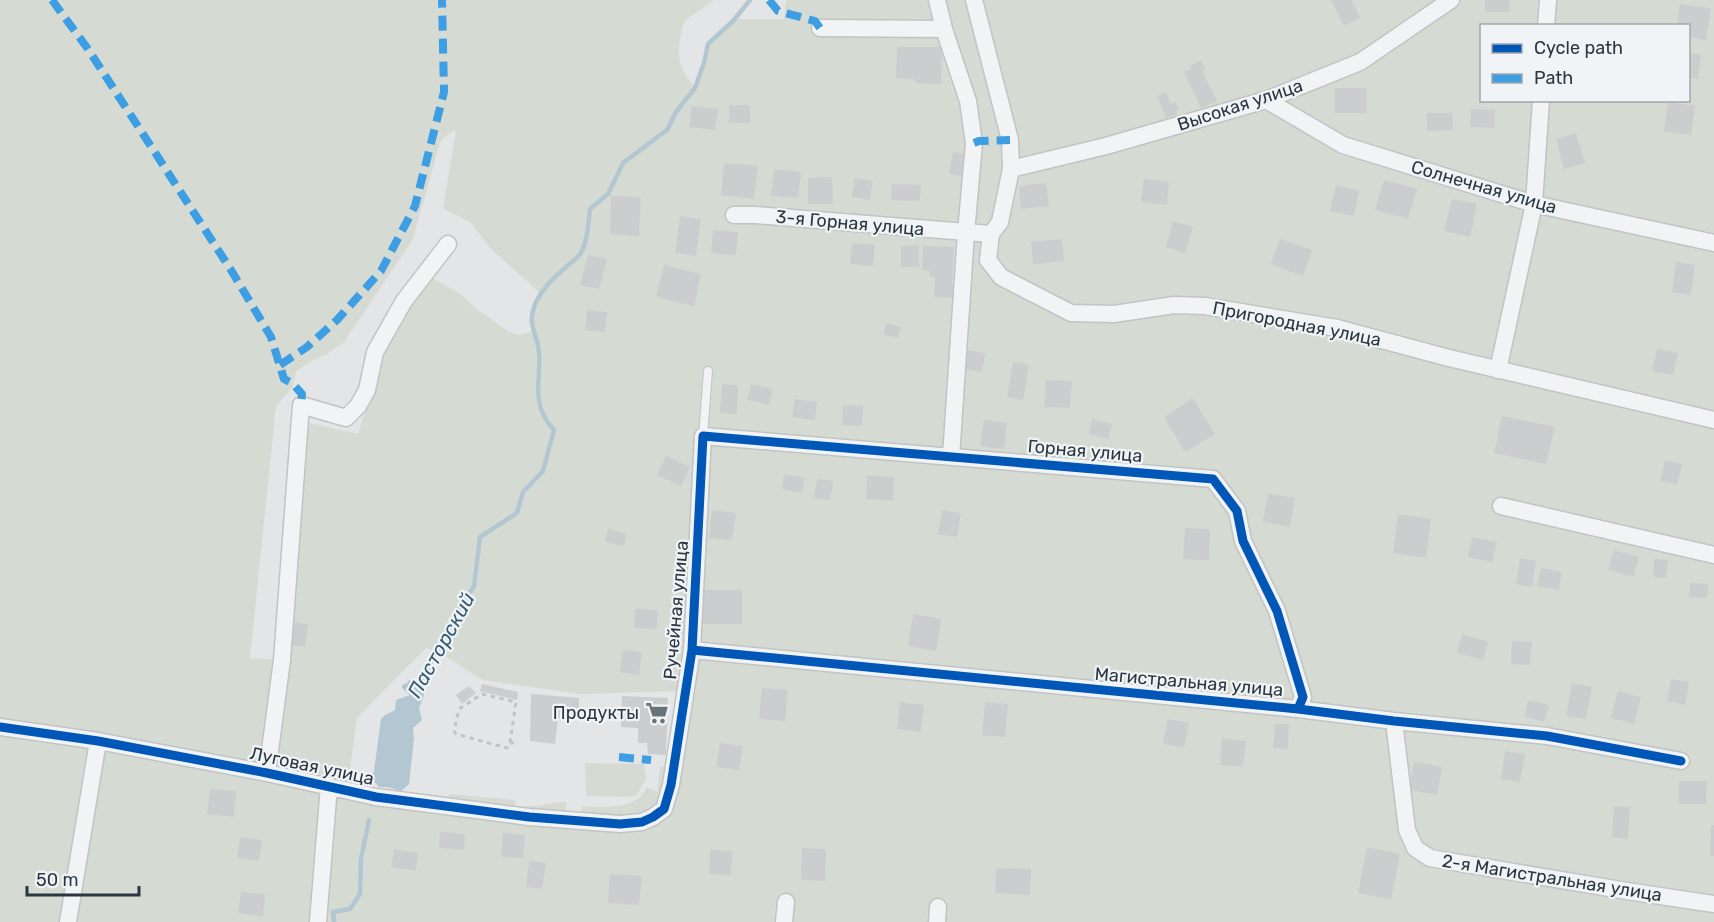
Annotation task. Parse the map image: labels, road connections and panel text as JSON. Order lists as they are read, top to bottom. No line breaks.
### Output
{"streets":{"street":["Высокая улица","Солнечная улица","3-я Горная улица","Пригородная улица","Горная улица","Ручейная улица","Магистральная улица","Луговая улица","2-я Магистральная улица"]},"crossings":[["Высокая улица","Солнечная улица"],["3-я Горная улица","Пригородная улица"],["Горная улица","Ручейная улица"],["Горная улица","Магистральная улица"],["Ручейная улица","Магистральная улица"],["Ручейная улица","Луговая улица"],["Магистральная улица","2-я Магистральная улица"]],"water":["Пасторский"],"places":{"supermarket":["Продукты"]},"legend":["Cycle path","Path"],"scale_bar":"50 m"}
